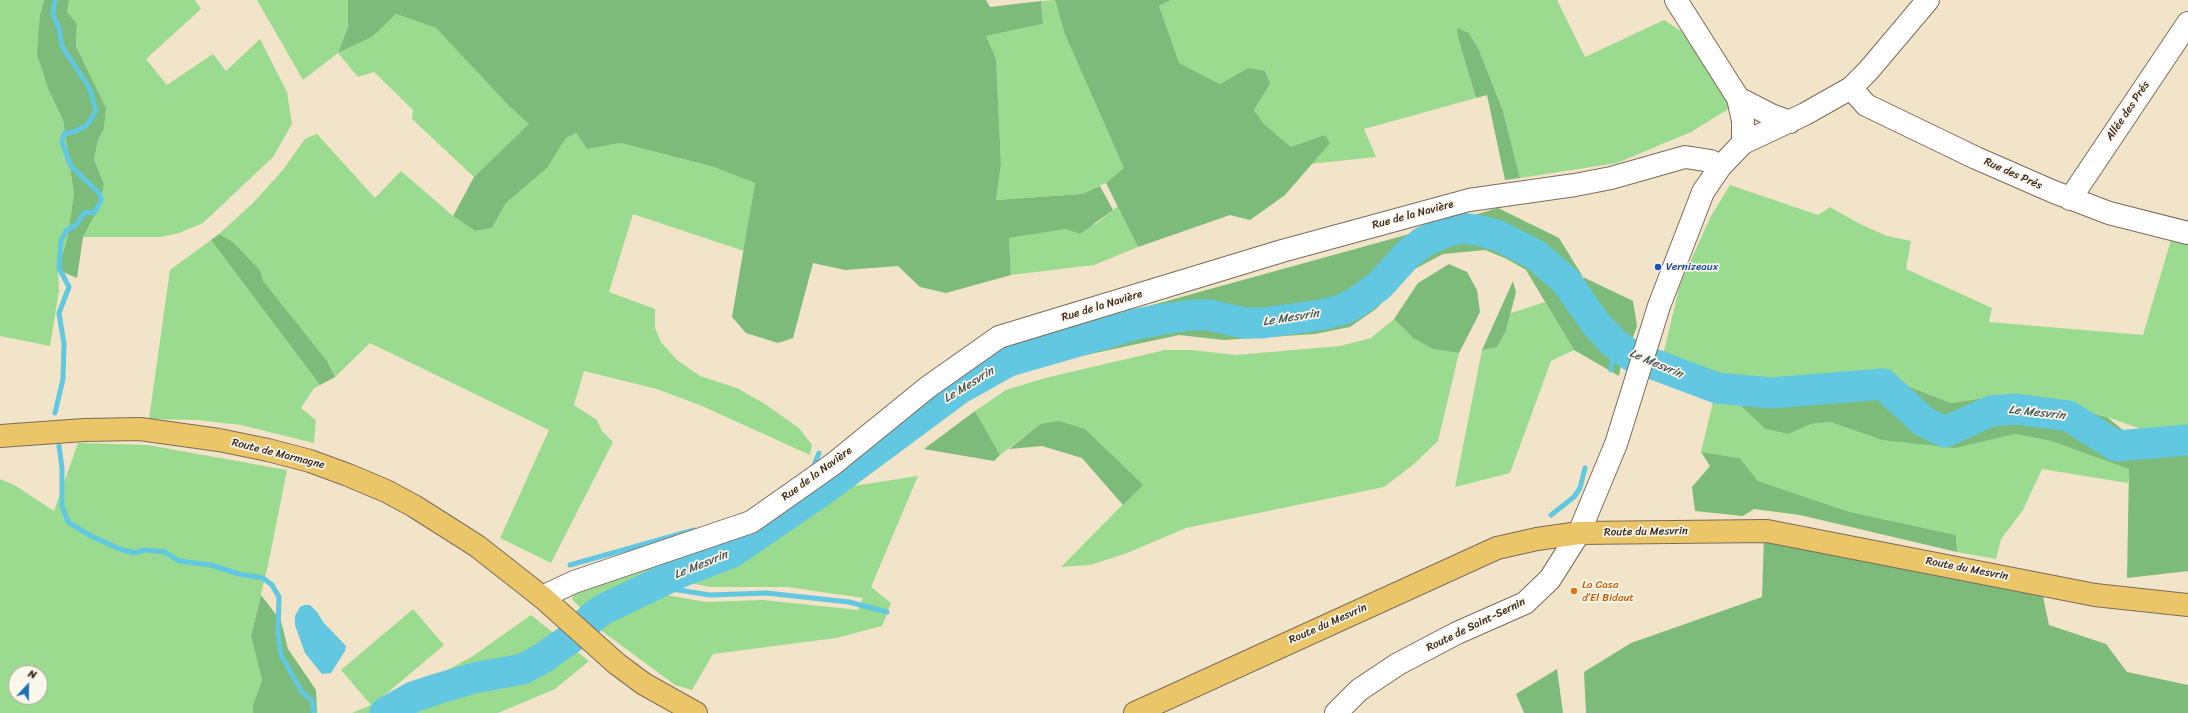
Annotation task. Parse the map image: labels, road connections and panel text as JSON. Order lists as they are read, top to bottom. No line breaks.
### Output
{"streets":{"main road":["Route de Marmagne","Route du Mesvrin"],"street":["Allée des Prés","Rue des Prés","Rue de la Navière","Route de Saint-Sernin"]},"crossings":[["Allée des Prés","Rue des Prés"],["Rue de la Navière","Route de Marmagne"],["Rue de la Navière","Route de Saint-Sernin"],["Route du Mesvrin","Route de Saint-Sernin"]],"water":["Le Mesvrin"],"places":["Vernizeaux","La Casa d’El Bidaut"],"north":"top"}
